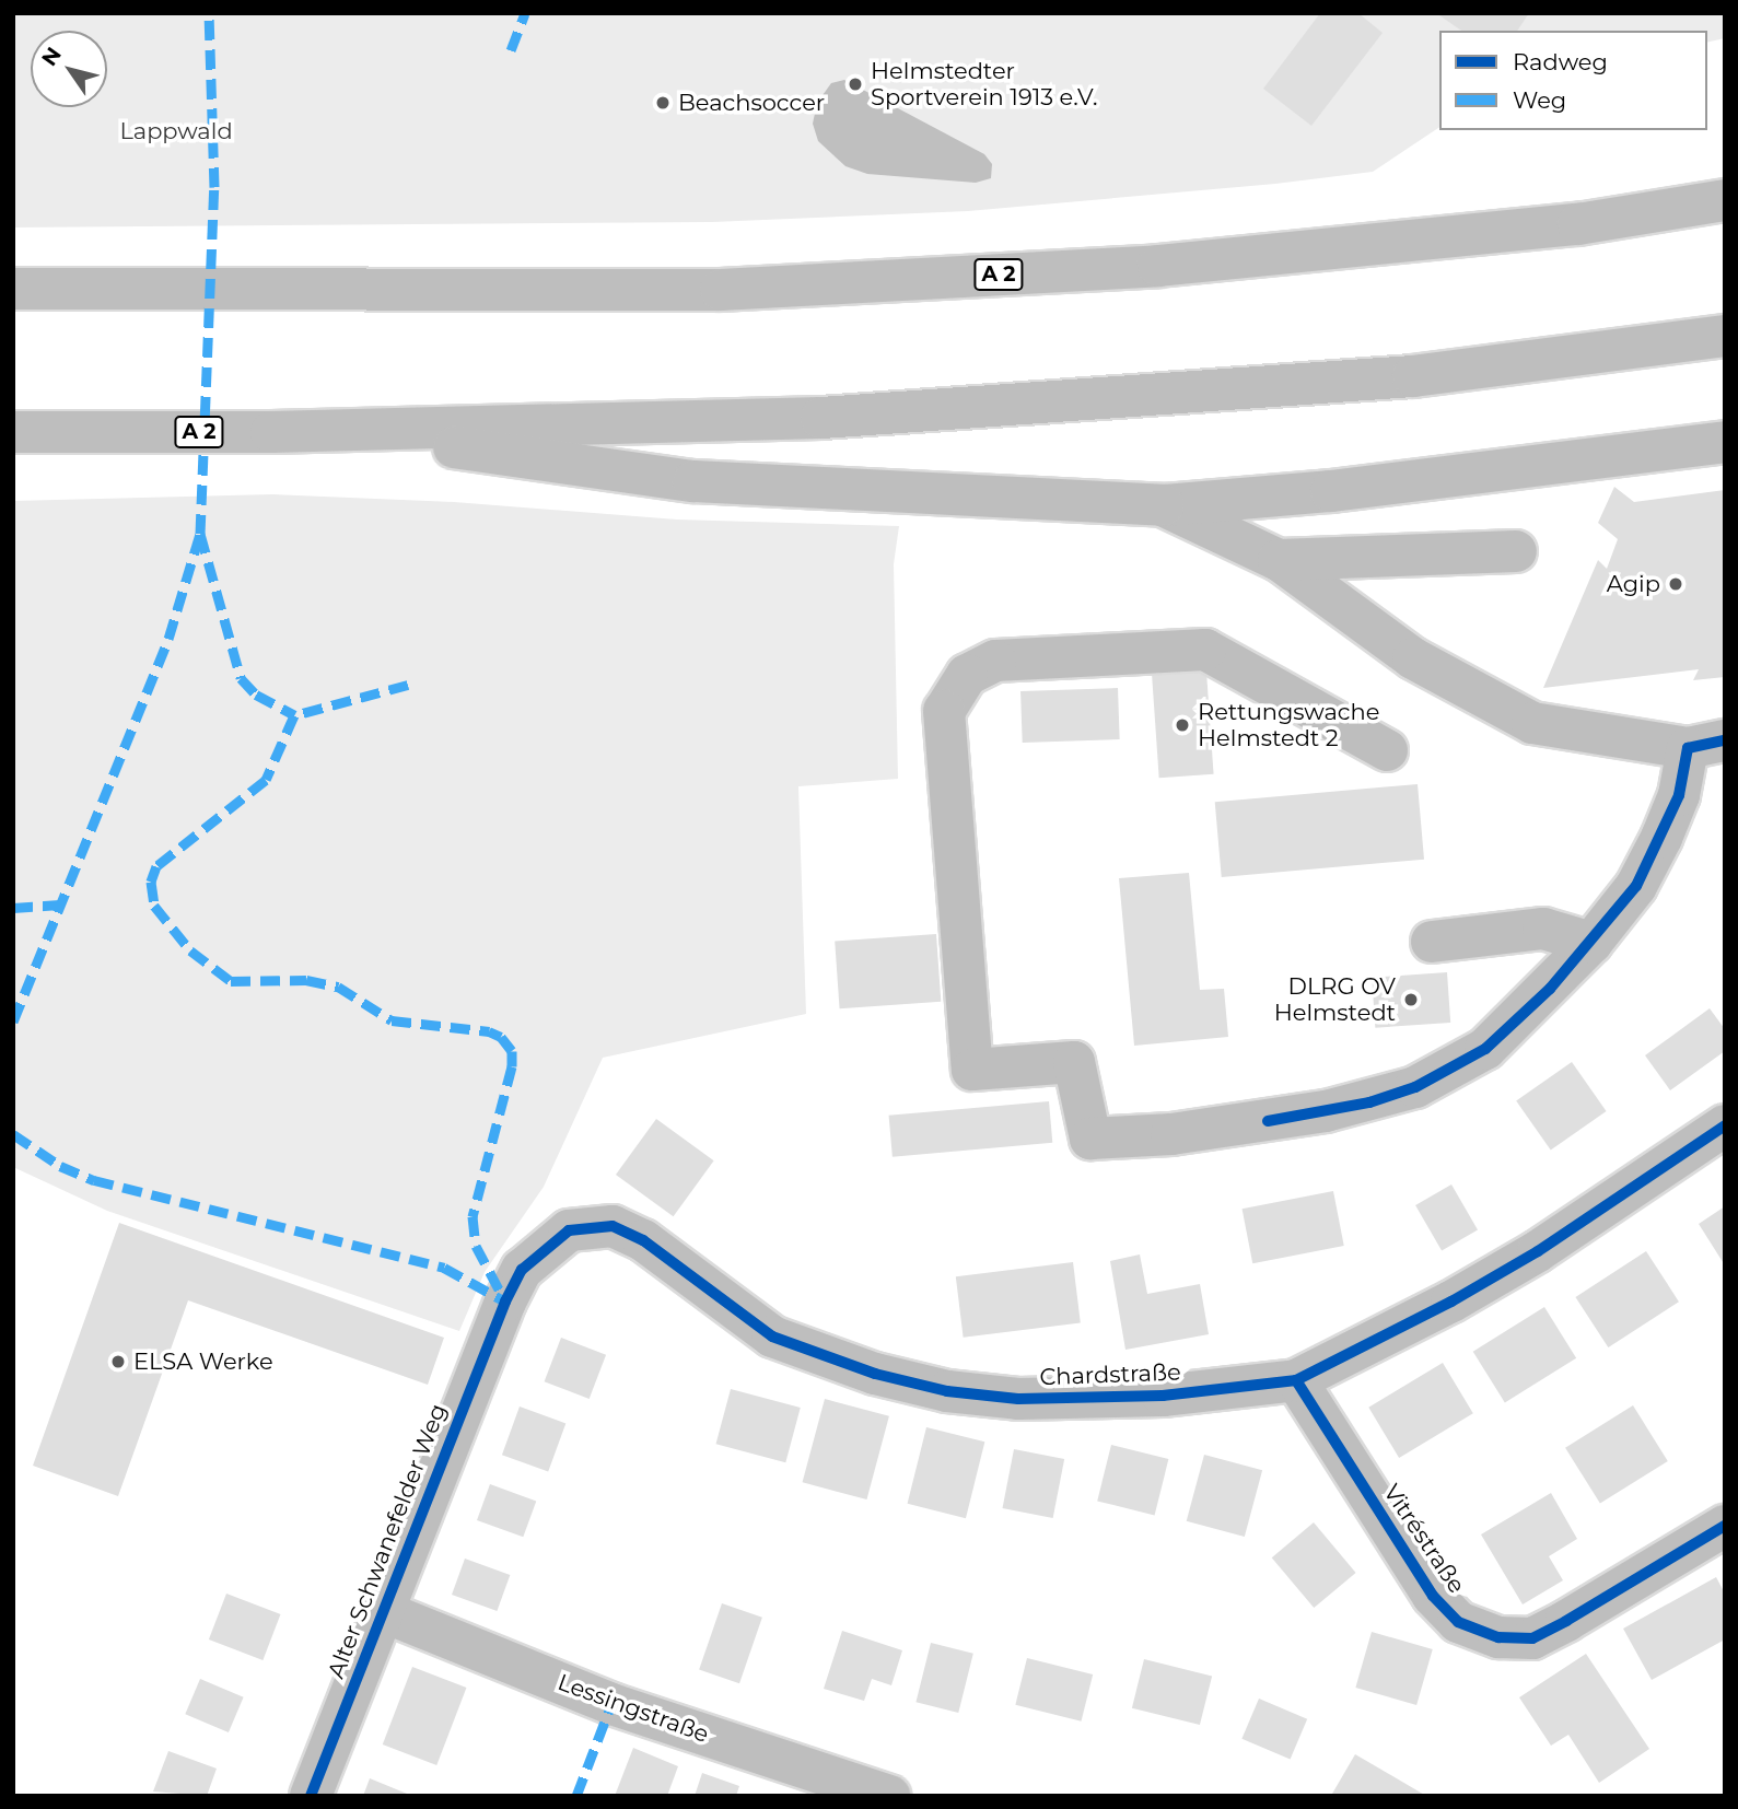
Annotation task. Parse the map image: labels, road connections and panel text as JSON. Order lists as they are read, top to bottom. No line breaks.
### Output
{"streets":{"main road":["A 2","Chardstraße","Vitréstraße","Alter Schwanefelder Weg","Lessingstraße"]},"crossings":[["Chardstraße","Vitréstraße"],["Chardstraße","Alter Schwanefelder Weg"],["Alter Schwanefelder Weg","Lessingstraße"]],"parks":["Lappwald"],"places":["Helmstedter Sportverein 1913 e.V.","Beachsoccer","Agip","Rettungswache Helmstedt 2","DLRG OV Helmstedt","ELSA Werke"],"legend":["Radweg","Weg"],"north":"top left"}
